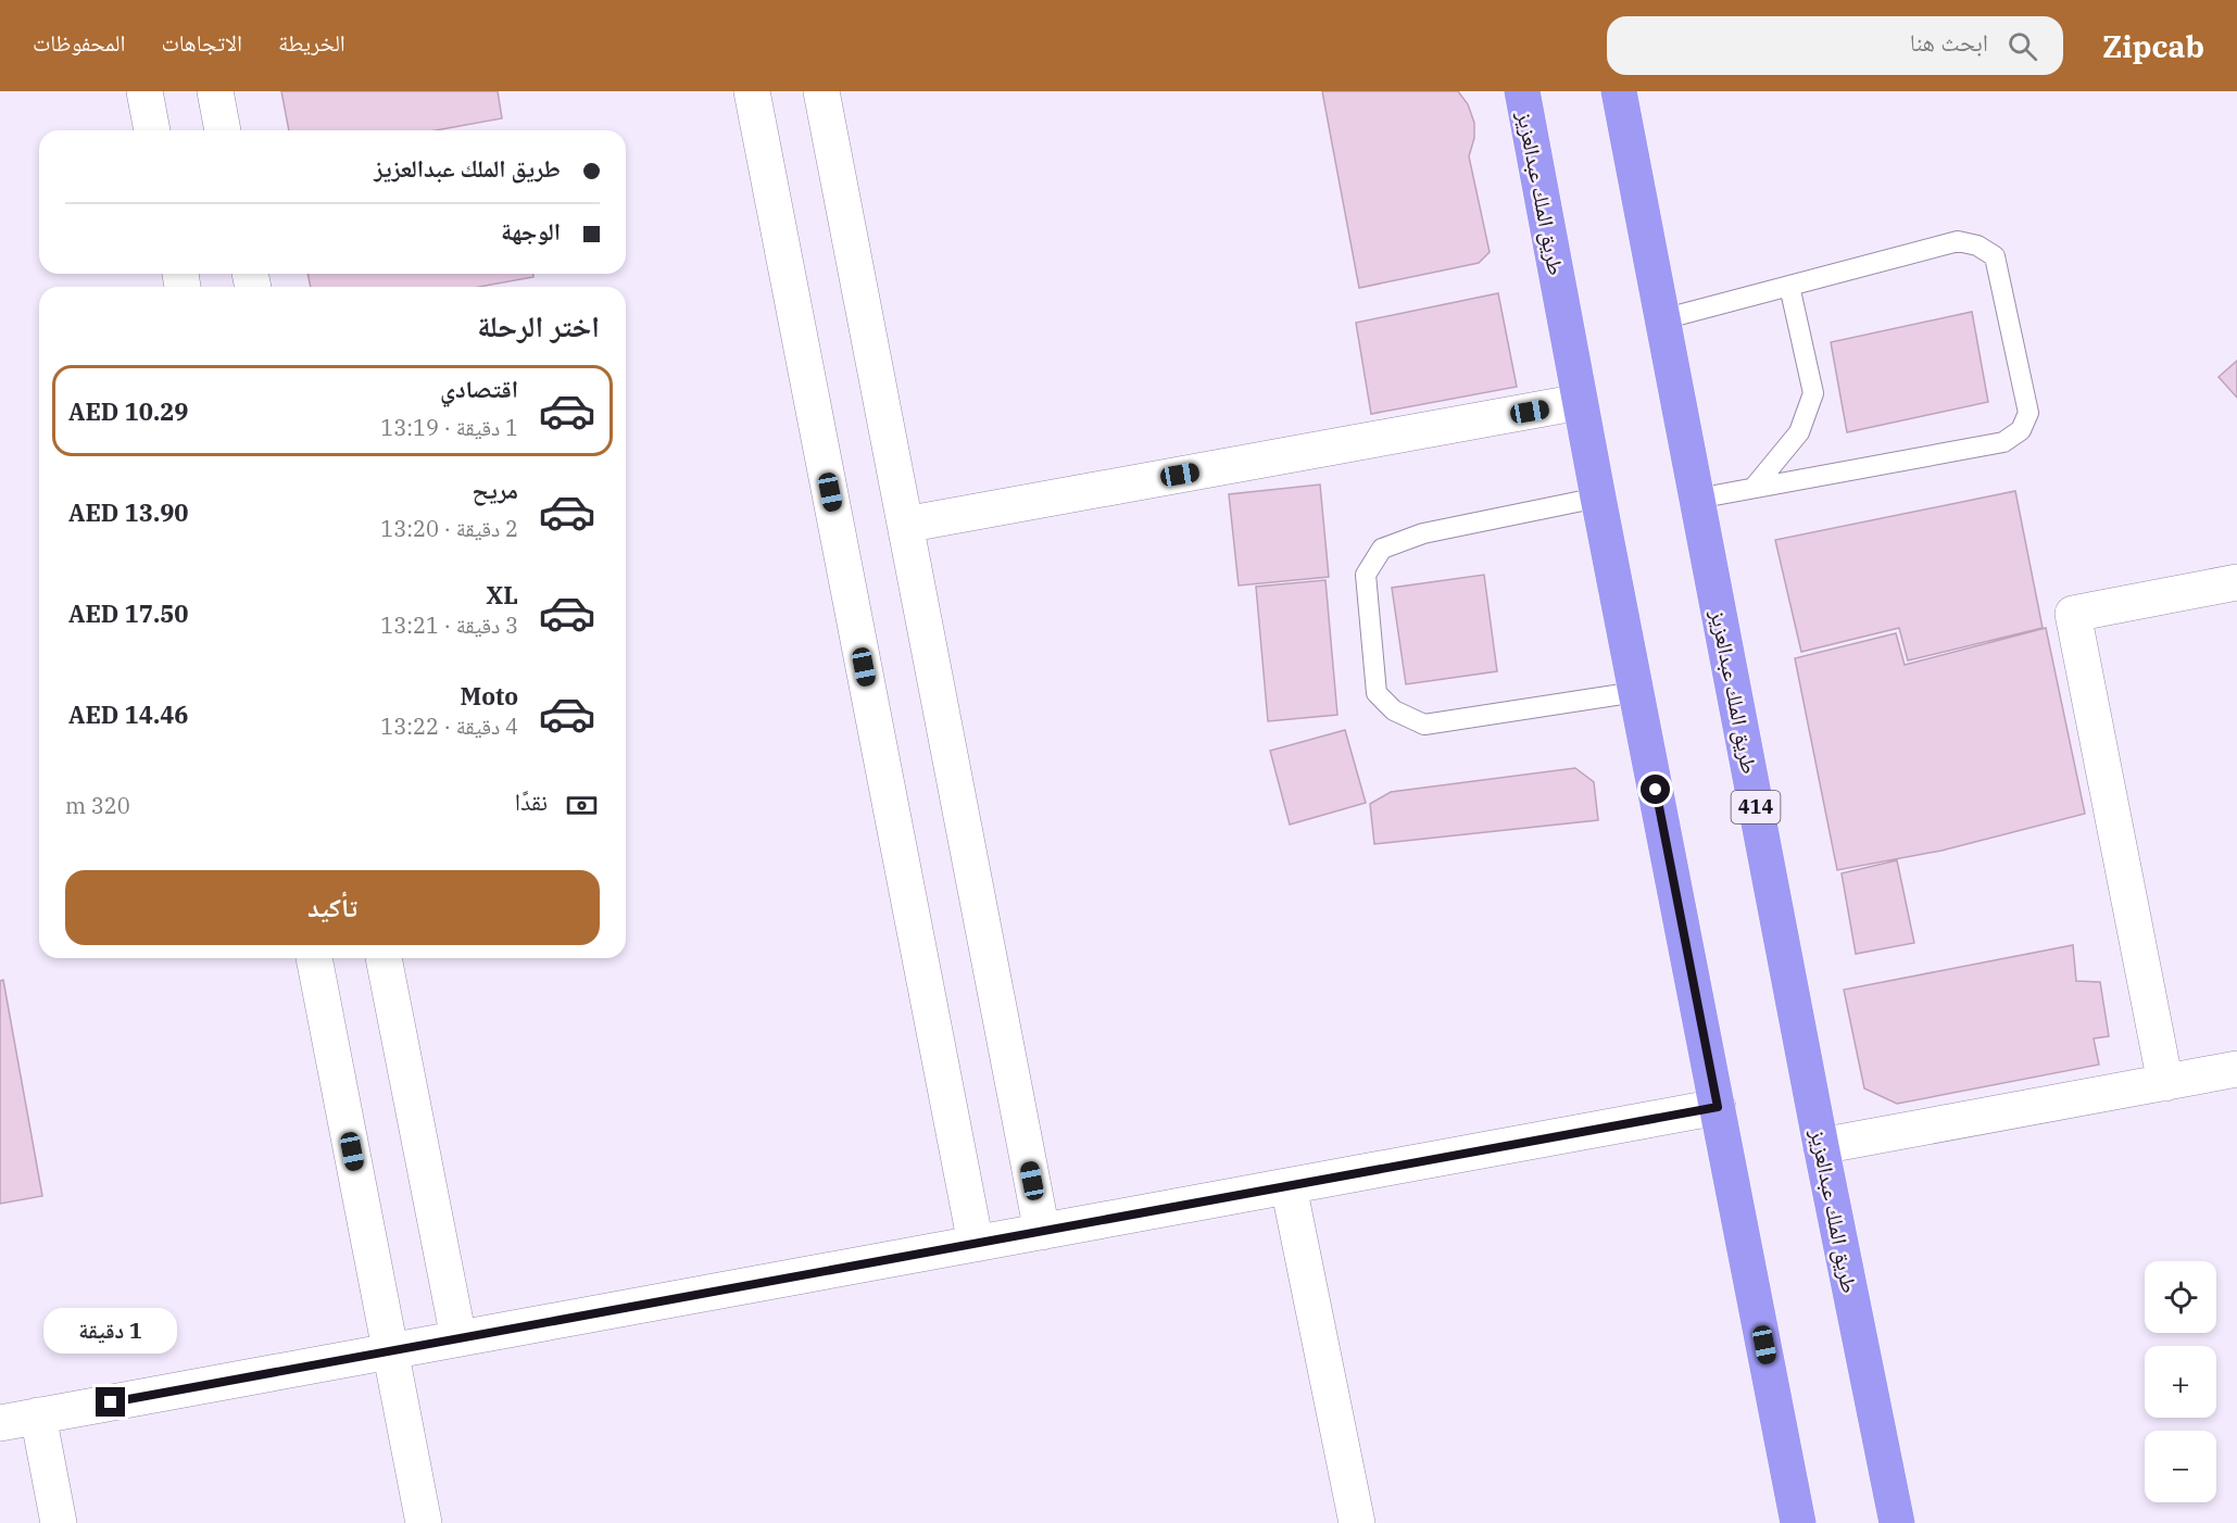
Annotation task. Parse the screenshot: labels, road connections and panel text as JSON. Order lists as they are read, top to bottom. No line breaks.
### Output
{"streets":{"highway":["طريق الملك عبدالعزيز","414"]},"page":{"header":"Zipcab","search":"ابحث هنا","nav":["الخريطة","الاتجاهات","المحفوظات"],"banner":["طريق الملك عبدالعزيز","الوجهة"],"heading":"اختر الرحلة","list":[{"name":"اقتصادي","note":"1 دقيقة · 13:19","value":"AED 10.29"},{"name":"مريح","note":"2 دقيقة · 13:20","value":"AED 13.90"},{"name":"XL","note":"3 دقيقة · 13:21","value":"AED 17.50"},{"name":"Moto","note":"4 دقيقة · 13:22","value":"AED 14.46"}],"pay":["نقدًا","320 m"],"buttons":"تأكيد","map_buttons":["+","−"],"bubble":"1 دقيقة"}}
